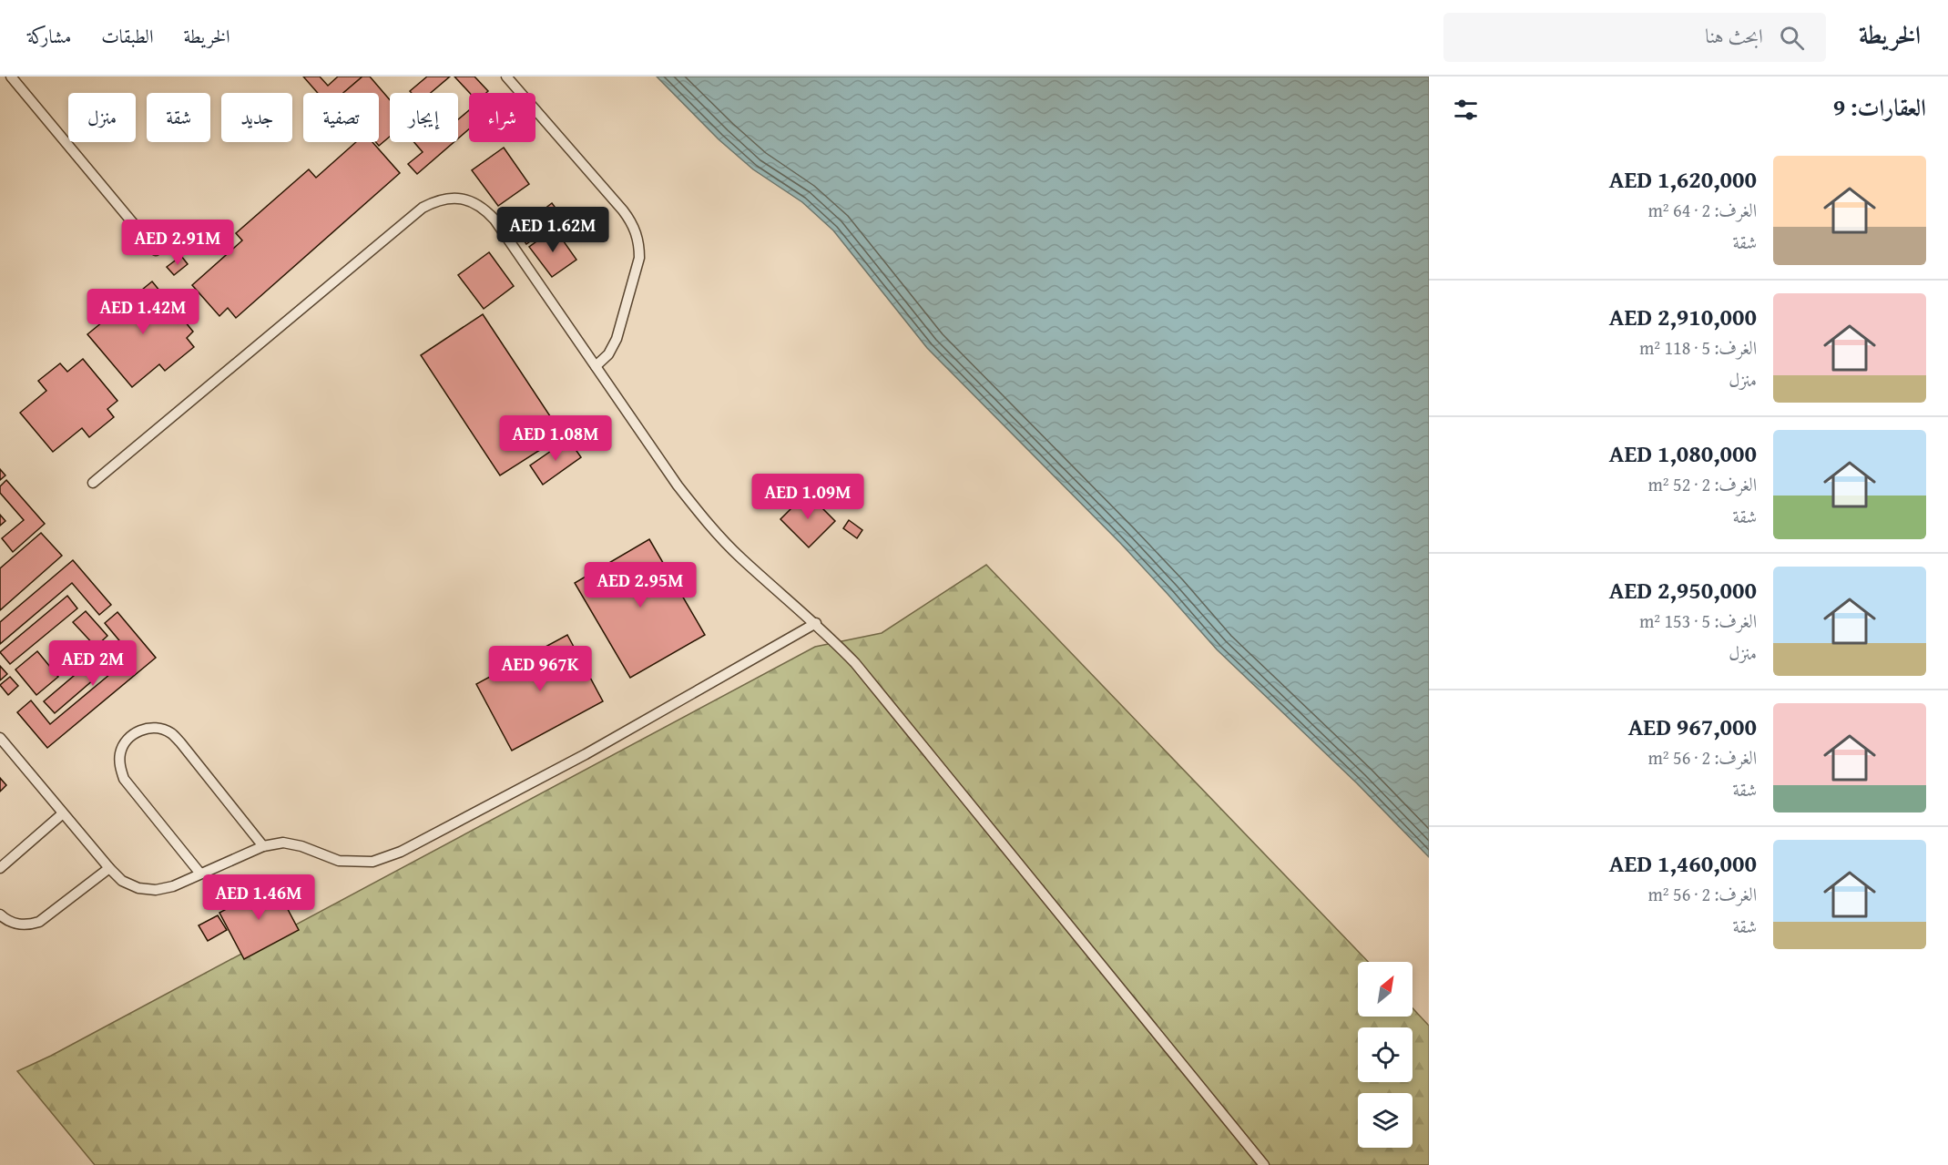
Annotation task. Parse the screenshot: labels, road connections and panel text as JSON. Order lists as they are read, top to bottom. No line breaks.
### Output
{"north":"top right","page":{"header":"الخريطة","search":"ابحث هنا","nav":["الخريطة","الطبقات","مشاركة"],"heading":"العقارات: 9","chip":["شراء","إيجار","تصفية","جديد","شقة","منزل"],"list":[{"name":"AED 1,620,000","note":"الغرف: 2 · 64 m² · شقة"},{"name":"AED 2,910,000","note":"الغرف: 5 · 118 m² · منزل"},{"name":"AED 1,080,000","note":"الغرف: 2 · 52 m² · شقة"},{"name":"AED 2,950,000","note":"الغرف: 5 · 153 m² · منزل"},{"name":"AED 967,000","note":"الغرف: 2 · 56 m² · شقة"},{"name":"AED 1,460,000","note":"الغرف: 2 · 56 m² · شقة"}],"price":["AED 1.62M","AED 2.91M","AED 1.42M","AED 1.08M","AED 1.09M","AED 2.95M","AED 2M","AED 967K","AED 1.46M"]}}
